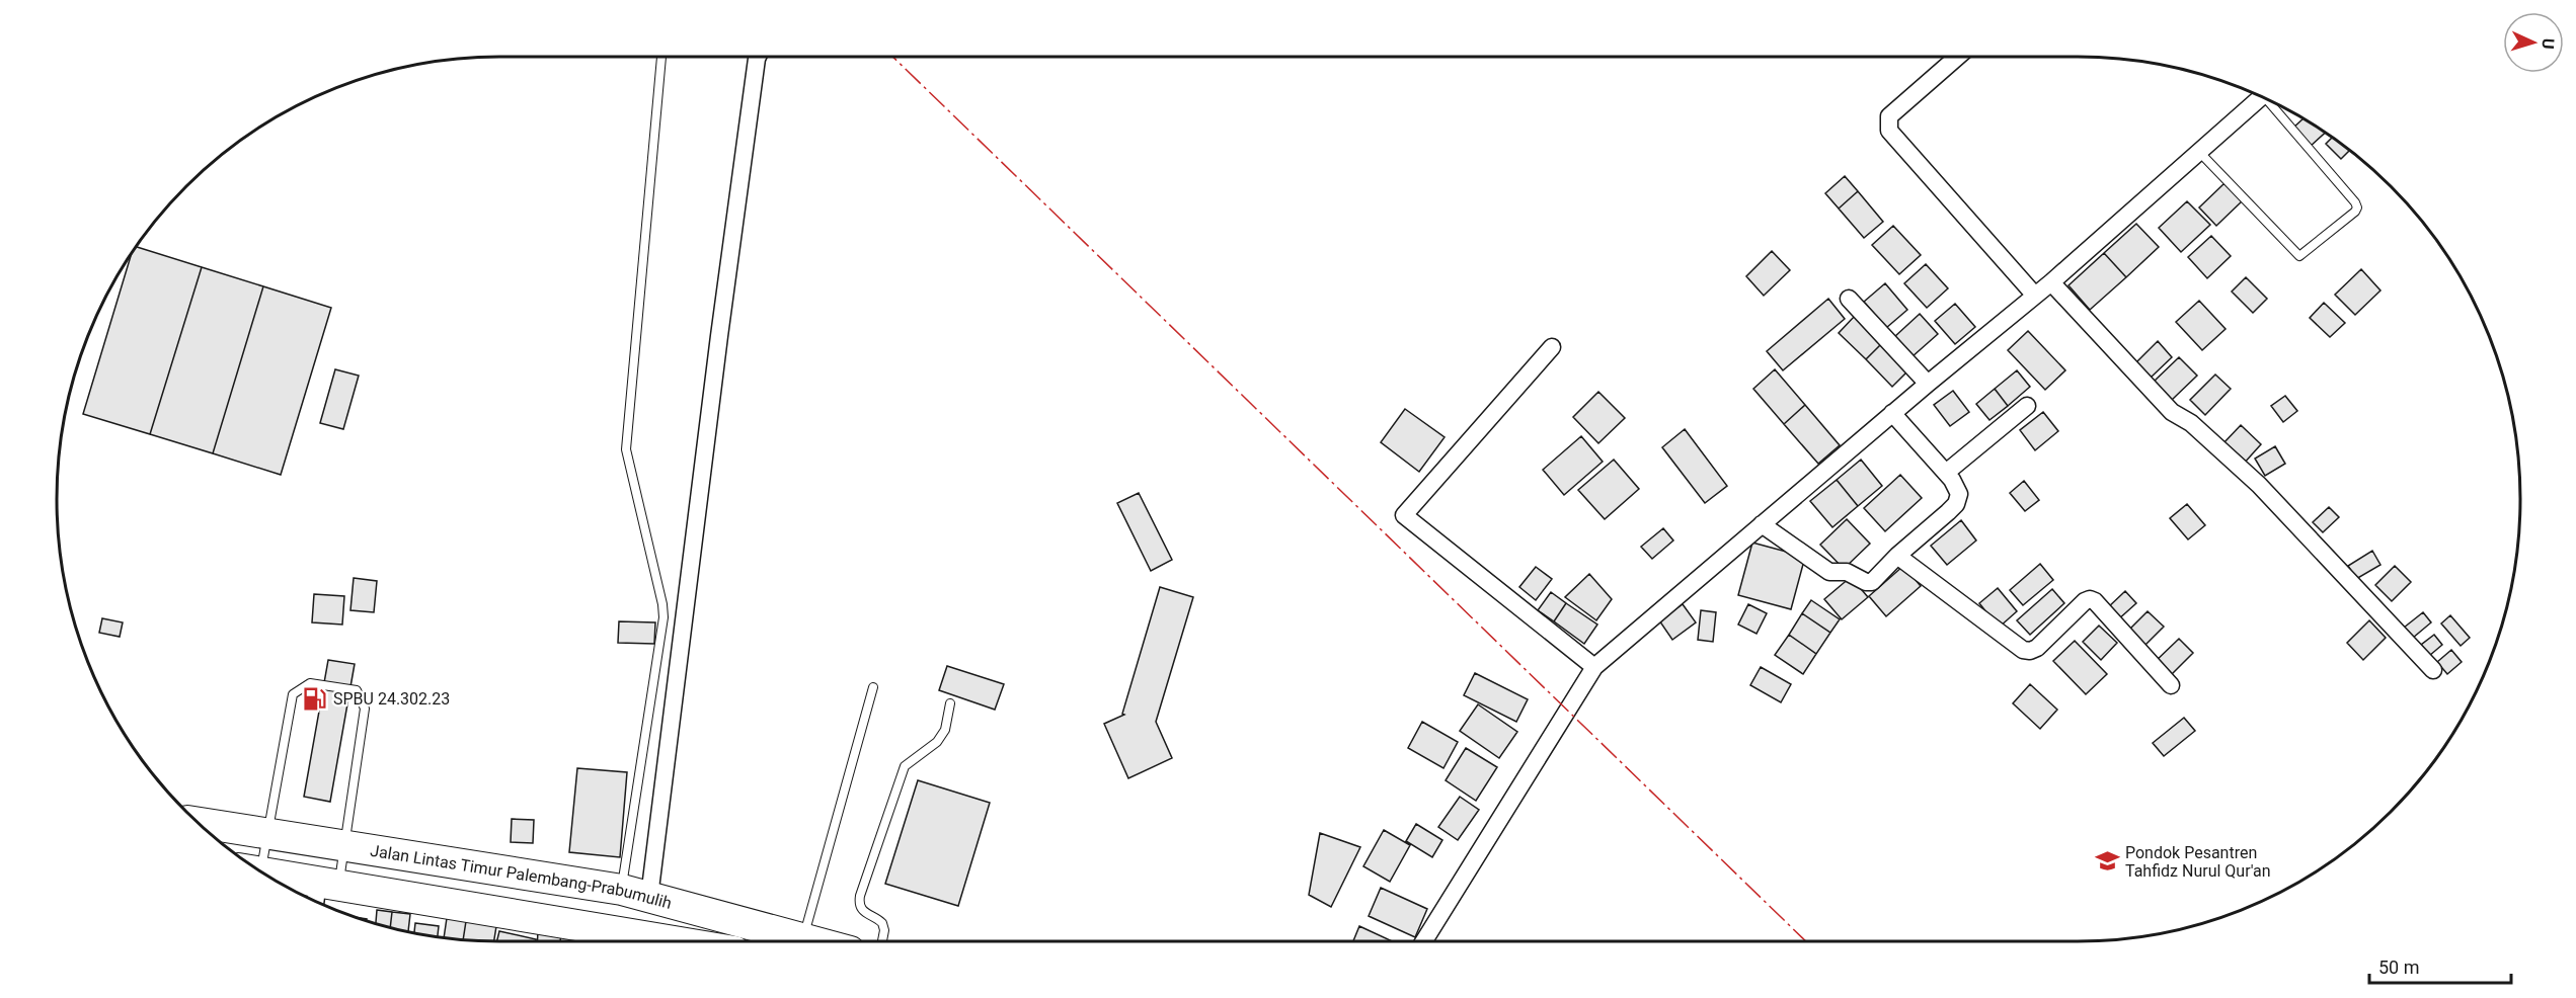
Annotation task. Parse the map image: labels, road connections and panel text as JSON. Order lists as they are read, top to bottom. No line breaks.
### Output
{"streets":{"highway":["Jalan Lintas Timur Palembang-Prabumulih"]},"places":{"fuel station":["SPBU 24.302.23"],"school or university":["Pondok Pesantren Tahfidz Nurul Qur'an"]},"scale_bar":"50 m","north":"right"}
